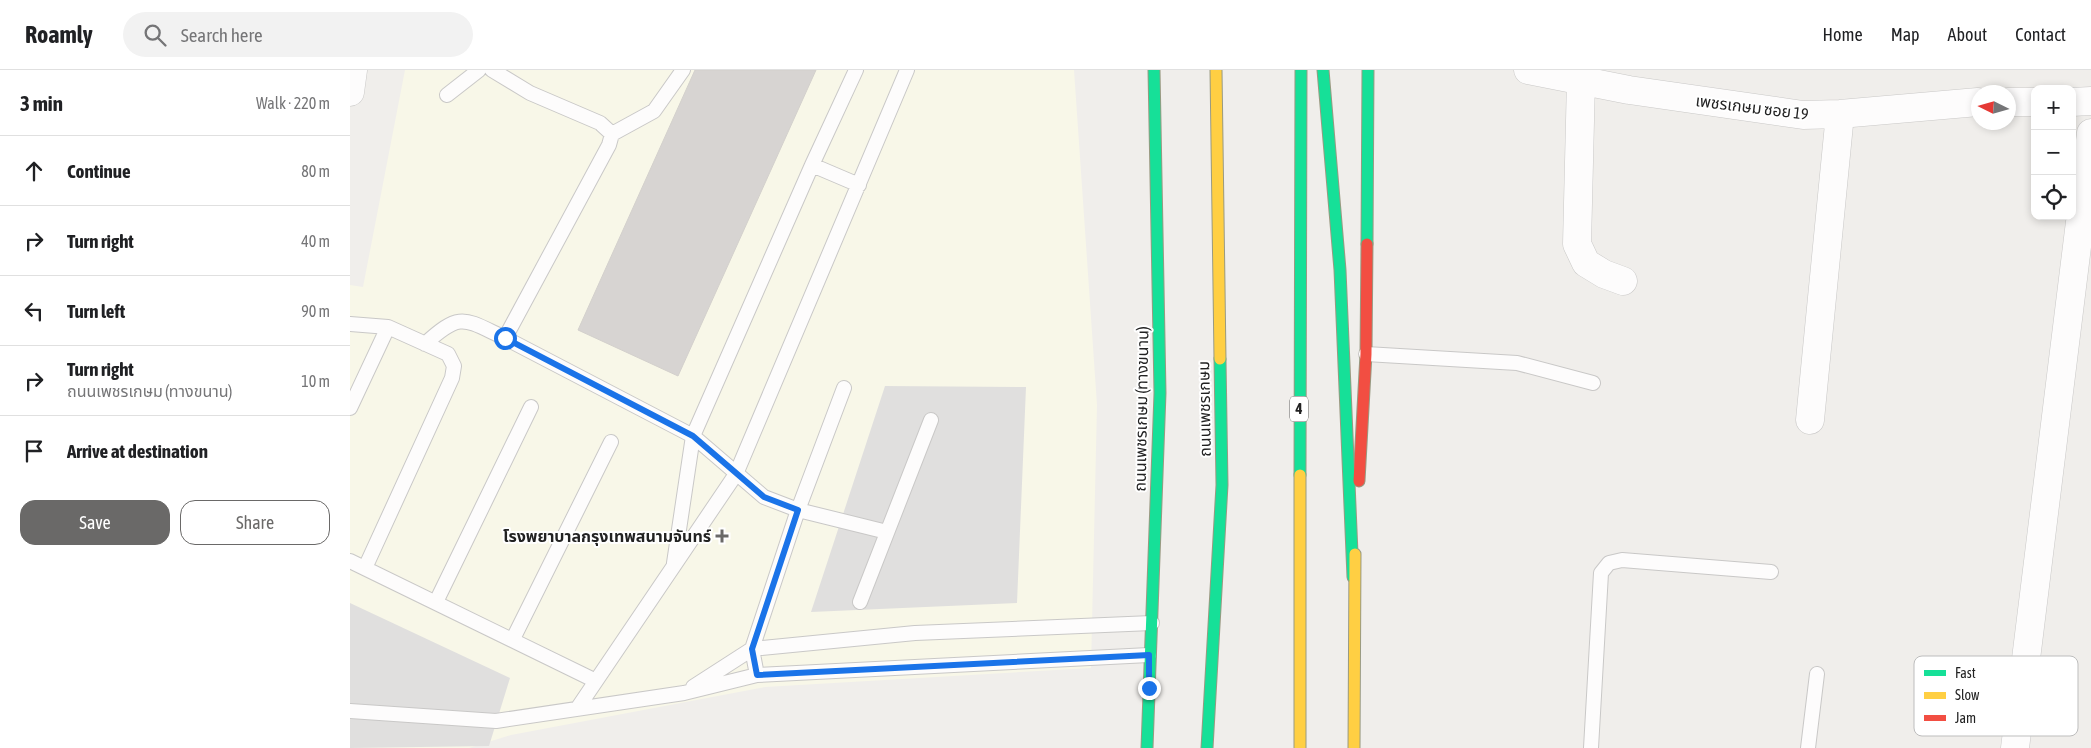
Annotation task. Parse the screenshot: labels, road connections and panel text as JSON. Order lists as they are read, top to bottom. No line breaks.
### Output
{"streets":{"main road":["ถนนเพชรเกษม (ทางขนาน)","ถนนเพชรเกษม","4"],"street":["เพชรเกษม ซอย 19"]},"places":{"health":["โรงพยาบาลกรุงเทพสนามจันทร์"]},"legend":["Fast","Slow","Jam"],"north":"left","page":{"header":"Roamly","search":"Search here","nav":["Home","Map","About","Contact"],"heading":["3 min","Walk · 220 m"],"map_buttons":["+","−"],"list":[["Continue","80 m"],["Turn right","40 m"],["Turn left","90 m"],["Turn right","ถนนเพชรเกษม (ทางขนาน)","10 m"],"Arrive at destination"],"buttons":["Save","Share"]}}
